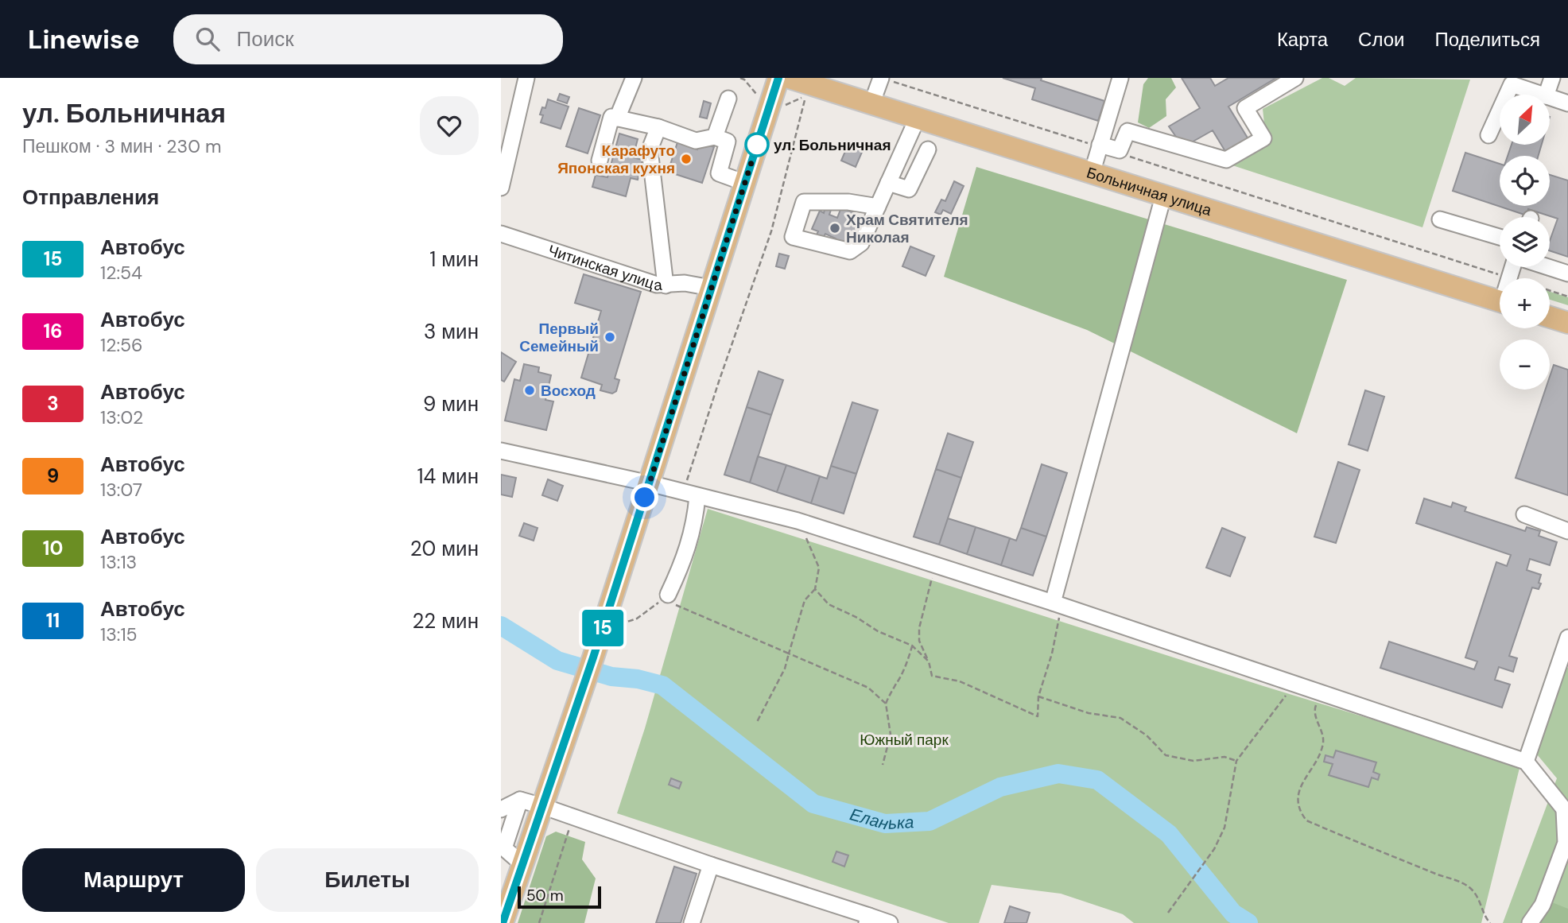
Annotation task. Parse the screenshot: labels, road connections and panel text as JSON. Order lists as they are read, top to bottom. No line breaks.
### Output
{"streets":{"main road":["Больничная улица"],"street":["Читинская улица"]},"water":["Еланька"],"parks":["Южный парк"],"places":["ул. Больничная","Карафуто Японская кухня","Храм Святителя Николая","Первый Семейный","Восход"],"lines":["bus line 15"],"scale_bar":"50 m","north":"top right","page":{"header":"Linewise","search":"Поиск","nav":["Карта","Слои","Поделиться"],"heading":[["ул. Больничная","Пешком · 3 мин · 230 m"],"Отправления"],"on_map":"15","map_buttons":["+","−"],"list":[{"mark":"15","name":"Автобус","note":"12:54","value":"1 мин"},{"mark":"16","name":"Автобус","note":"12:56","value":"3 мин"},{"mark":"3","name":"Автобус","note":"13:02","value":"9 мин"},{"mark":"9","name":"Автобус","note":"13:07","value":"14 мин"},{"mark":"10","name":"Автобус","note":"13:13","value":"20 мин"},{"mark":"11","name":"Автобус","note":"13:15","value":"22 мин"}],"buttons":["Маршрут","Билеты"],"scale":"50 m"}}
